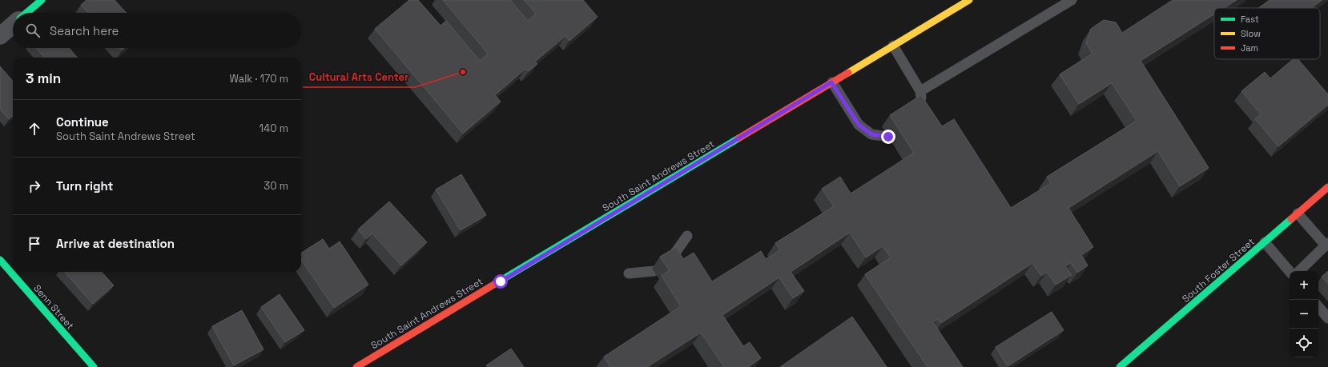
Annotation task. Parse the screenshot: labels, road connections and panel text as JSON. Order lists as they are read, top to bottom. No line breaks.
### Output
{"streets":{"street":["South Saint Andrews Street","South Foster Street","Senn Street"]},"places":["Cultural Arts Center"],"legend":["Fast","Slow","Jam"],"page":{"search":"Search here","heading":["3 min","Walk · 170 m"],"list":[["Continue","South Saint Andrews Street","140 m"],["Turn right","30 m"],"Arrive at destination"],"map_buttons":["+","−"]}}
